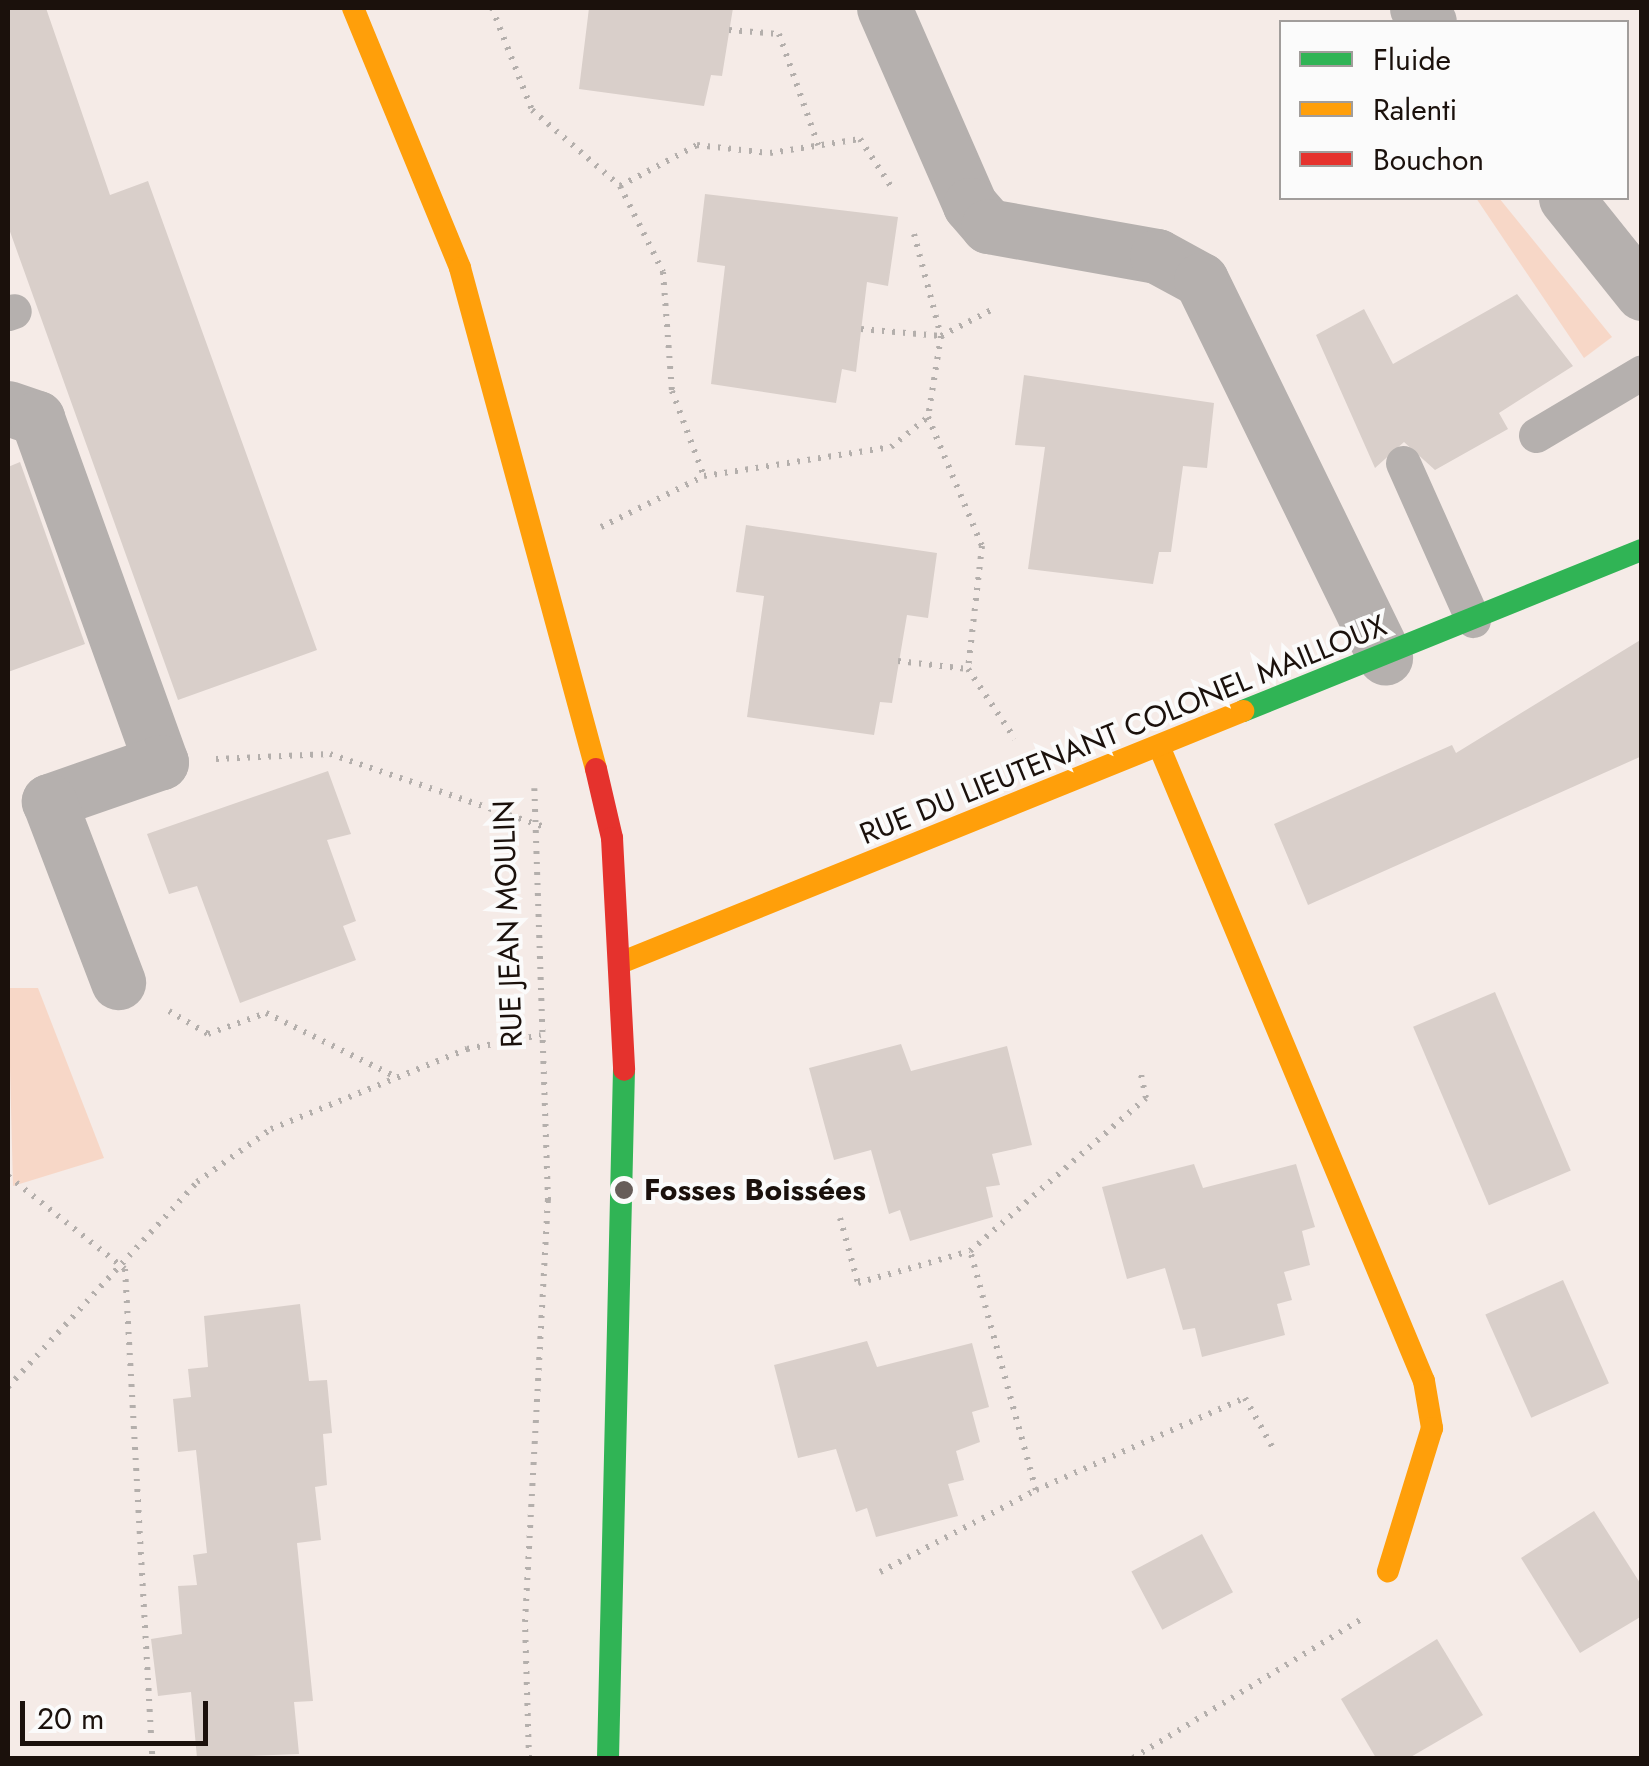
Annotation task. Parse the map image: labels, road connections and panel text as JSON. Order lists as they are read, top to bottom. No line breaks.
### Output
{"streets":{"street":["RUE DU LIEUTENANT COLONEL MAILLOUX"],"path":["RUE JEAN MOULIN"]},"places":["Fosses Boissées"],"legend":["Fluide","Ralenti","Bouchon"],"scale_bar":"20 m"}
